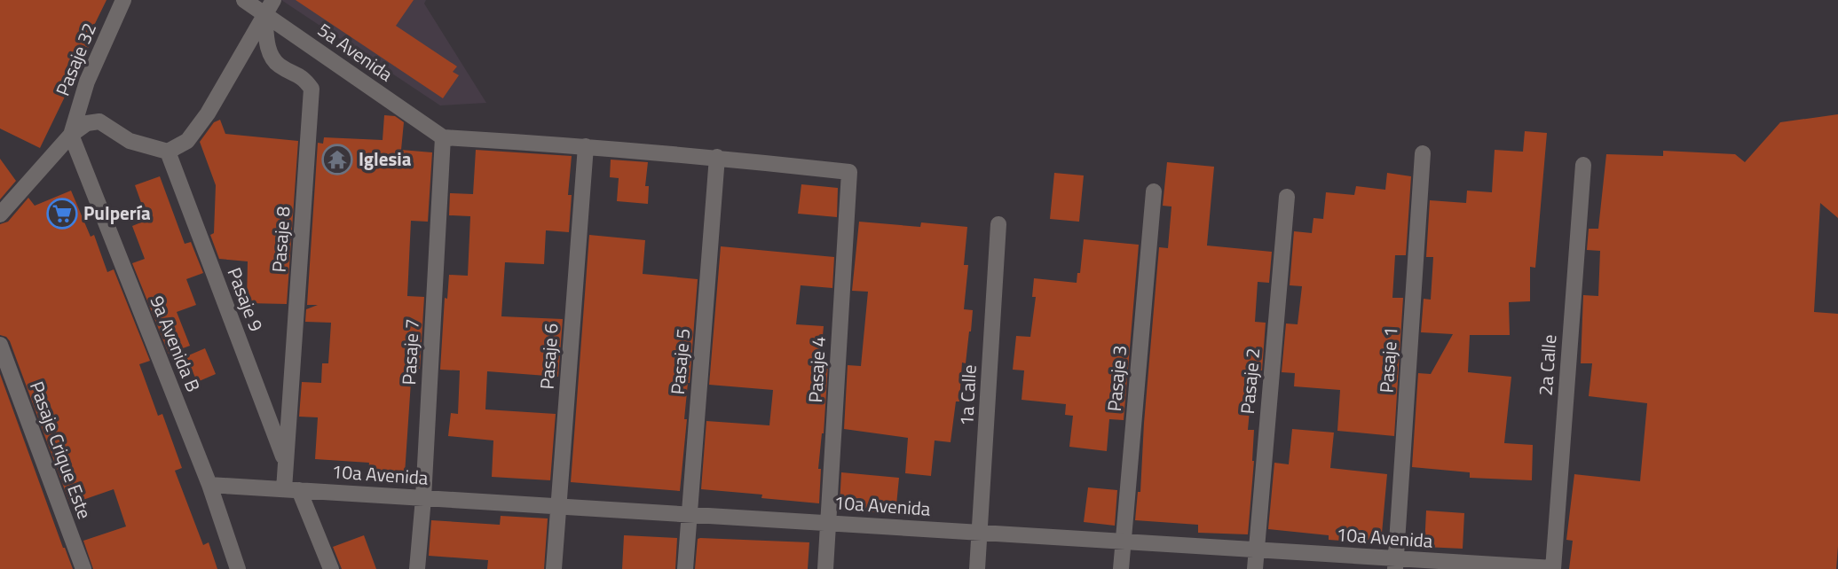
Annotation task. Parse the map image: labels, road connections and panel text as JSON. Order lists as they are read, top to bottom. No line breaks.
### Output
{"streets":{"street":["5a Avenida","Pasaje 32","Pasaje 8","Pasaje 9","9a Avenida B","Pasaje 7","Pasaje 6","Pasaje 1","Pasaje 5","2a Calle","Pasaje 4","Pasaje 3","Pasaje 2","1a Calle","Pasaje Crique Este","10a Avenida"]},"crossings":[["5a Avenida","Pasaje 8"],["5a Avenida","Pasaje 7"],["Pasaje 32","9a Avenida B"],["Pasaje 8","Pasaje 9"],["Pasaje 8","10a Avenida"],["9a Avenida B","10a Avenida"],["Pasaje 7","10a Avenida"],["Pasaje 6","10a Avenida"],["Pasaje 1","10a Avenida"],["Pasaje 5","Pasaje 4"],["Pasaje 5","10a Avenida"],["2a Calle","10a Avenida"],["Pasaje 4","10a Avenida"],["Pasaje 3","10a Avenida"],["Pasaje 2","10a Avenida"],["1a Calle","10a Avenida"]],"places":{"temple":["Iglesia"],"supermarket":["Pulpería"]}}
